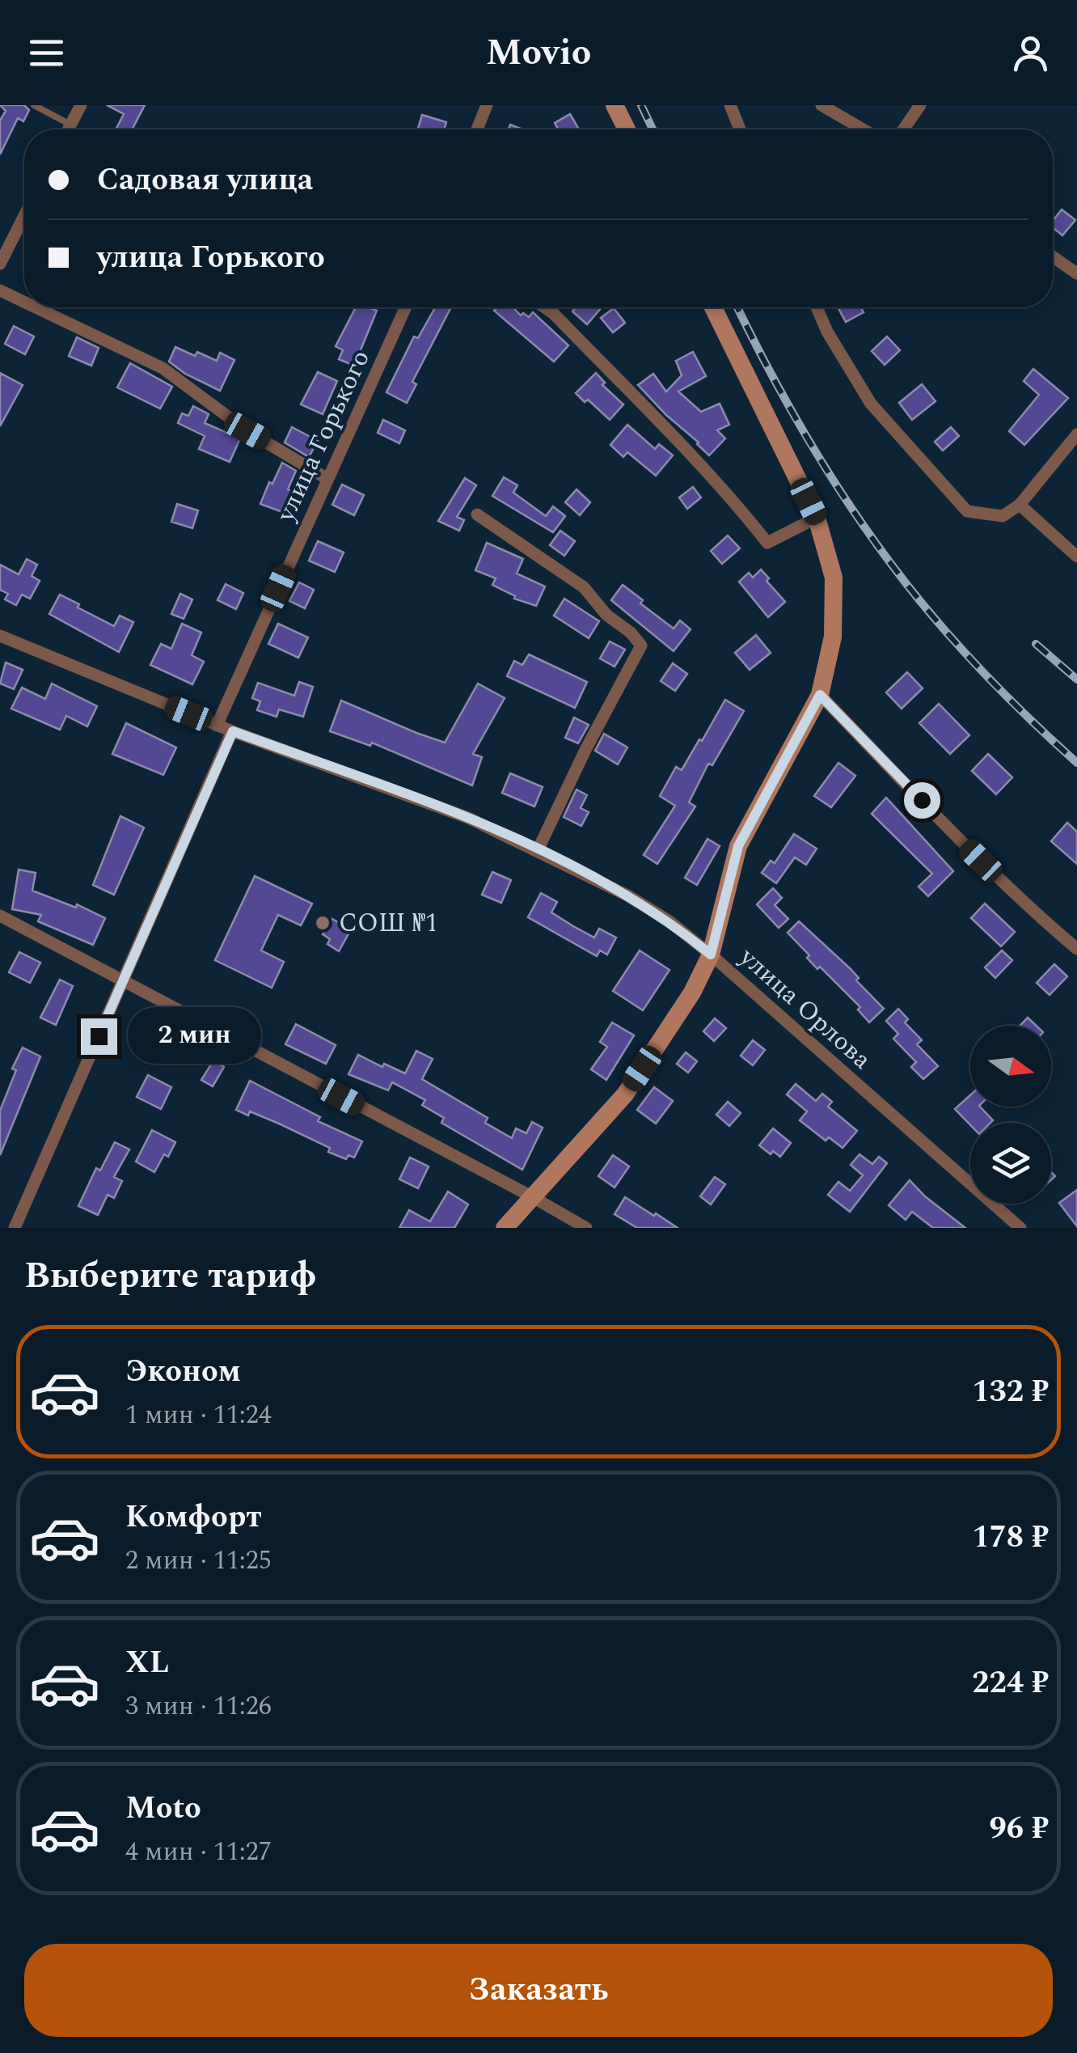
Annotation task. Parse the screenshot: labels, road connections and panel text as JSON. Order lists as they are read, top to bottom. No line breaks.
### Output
{"streets":{"street":["улица Горького","улица Орлова"]},"crossings":[["улица Горького","улица Орлова"]],"places":["СОШ №1"],"north":"right","page":{"header":"Movio","banner":["Садовая улица","улица Горького"],"bubble":"2 мин","heading":"Выберите тариф","list":[{"name":"Эконом","note":"1 мин · 11:24","value":"132 ₽"},{"name":"Комфорт","note":"2 мин · 11:25","value":"178 ₽"},{"name":"XL","note":"3 мин · 11:26","value":"224 ₽"},{"name":"Moto","note":"4 мин · 11:27","value":"96 ₽"}],"buttons":"Заказать"}}
